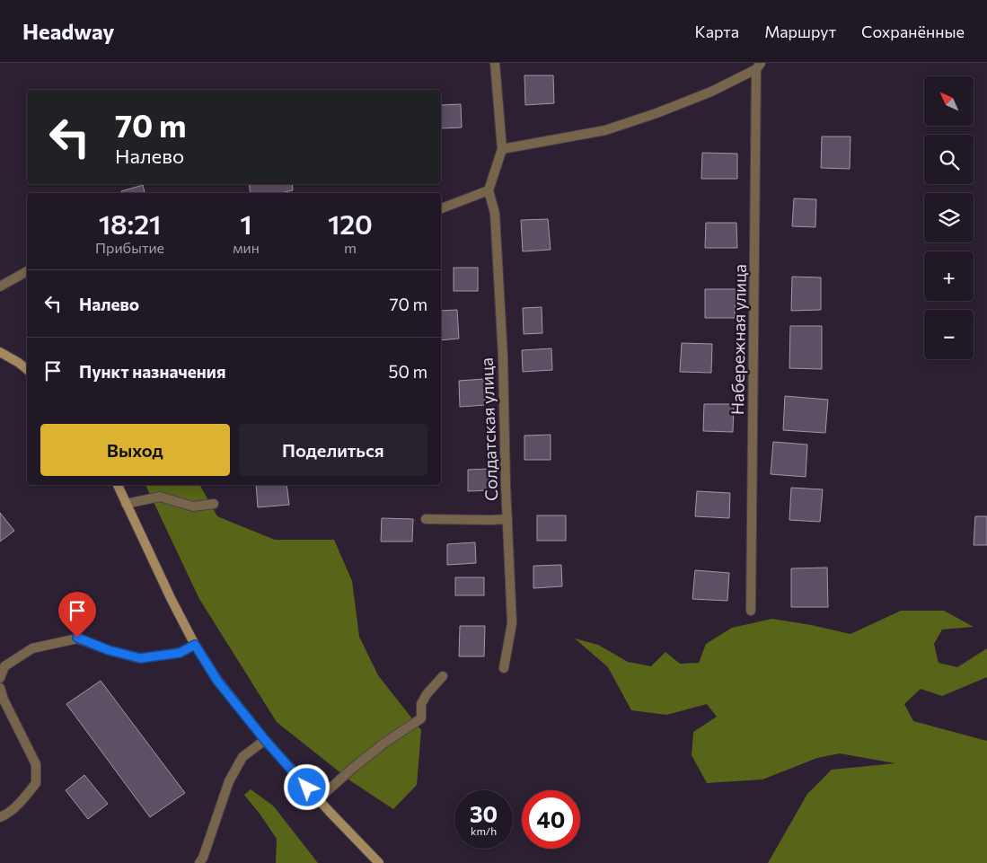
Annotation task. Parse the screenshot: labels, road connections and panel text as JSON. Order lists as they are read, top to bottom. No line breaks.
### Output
{"streets":{"street":["Набережная улица","Солдатская улица"]},"north":"top left","page":{"header":"Headway","nav":["Карта","Маршрут","Сохранённые"],"map_buttons":["+","−"],"turn":["70 m","Налево"],"eta":["18:21","Прибытие","1","мин","120","m"],"list":[{"name":"Налево","value":"70 m"},{"name":"Пункт назначения","value":"50 m"}],"buttons":["Выход","Поделиться"],"speed":"30 km/h","limit":"40"}}
